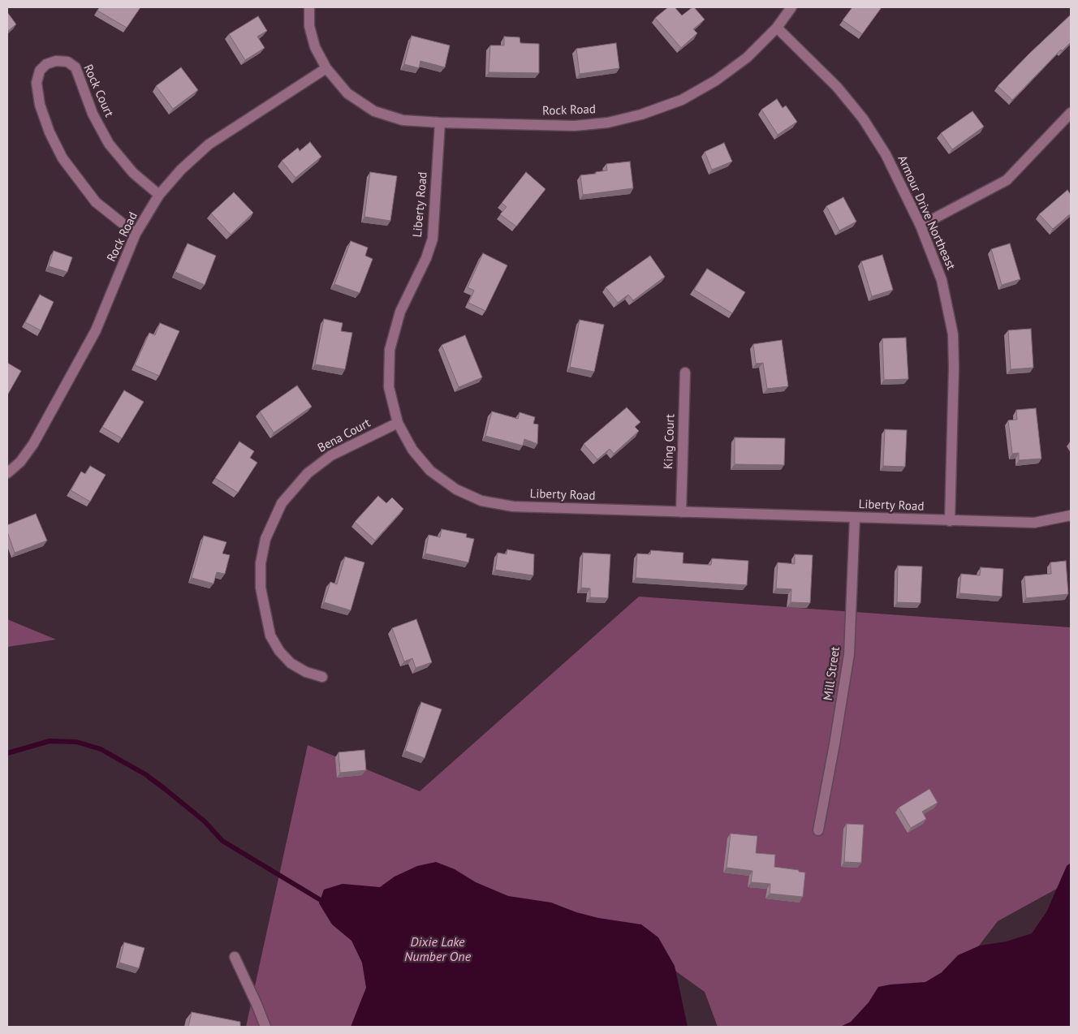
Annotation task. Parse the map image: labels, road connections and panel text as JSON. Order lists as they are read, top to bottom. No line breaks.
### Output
{"streets":{"street":["Rock Court","Rock Road","Liberty Road","Armour Drive Northeast","Bena Court","King Court","Mill Street"]},"crossings":[["Rock Court","Rock Road"],["Rock Road","Liberty Road"],["Rock Road","Armour Drive Northeast"],["Liberty Road","Armour Drive Northeast"],["Liberty Road","Bena Court"],["Liberty Road","King Court"],["Liberty Road","Mill Street"]],"water":["Dixie Lake Number One"]}
